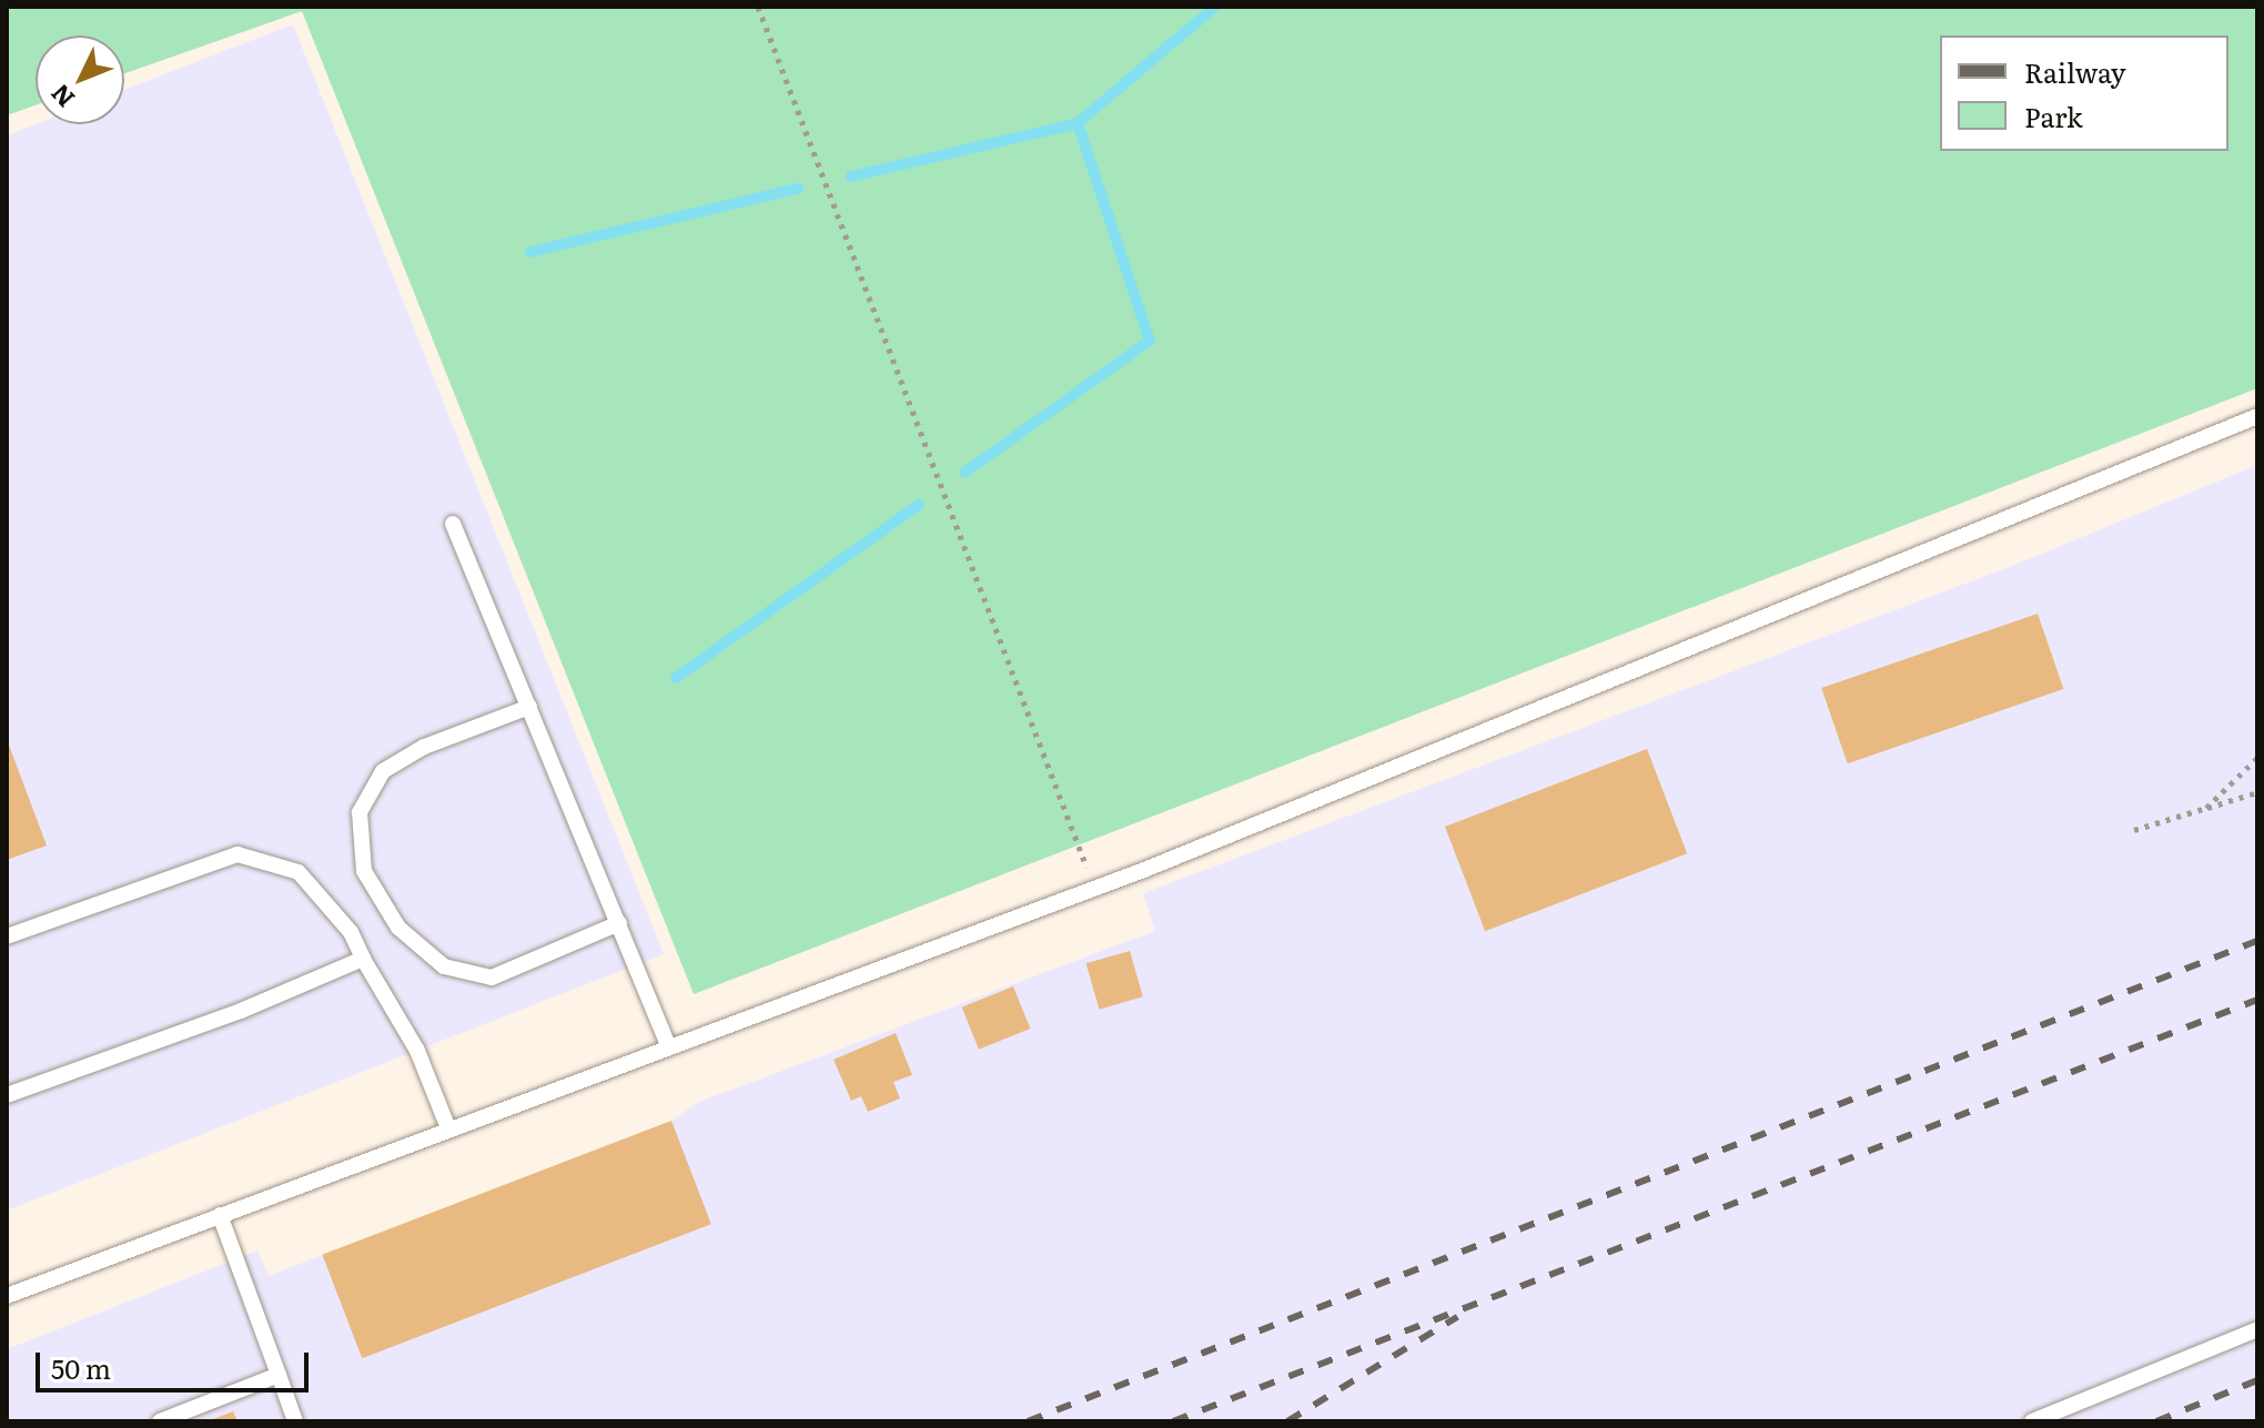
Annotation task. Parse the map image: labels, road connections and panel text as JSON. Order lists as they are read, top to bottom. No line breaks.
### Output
{"legend":["Railway","Park"],"scale_bar":"50 m","north":"bottom left"}
